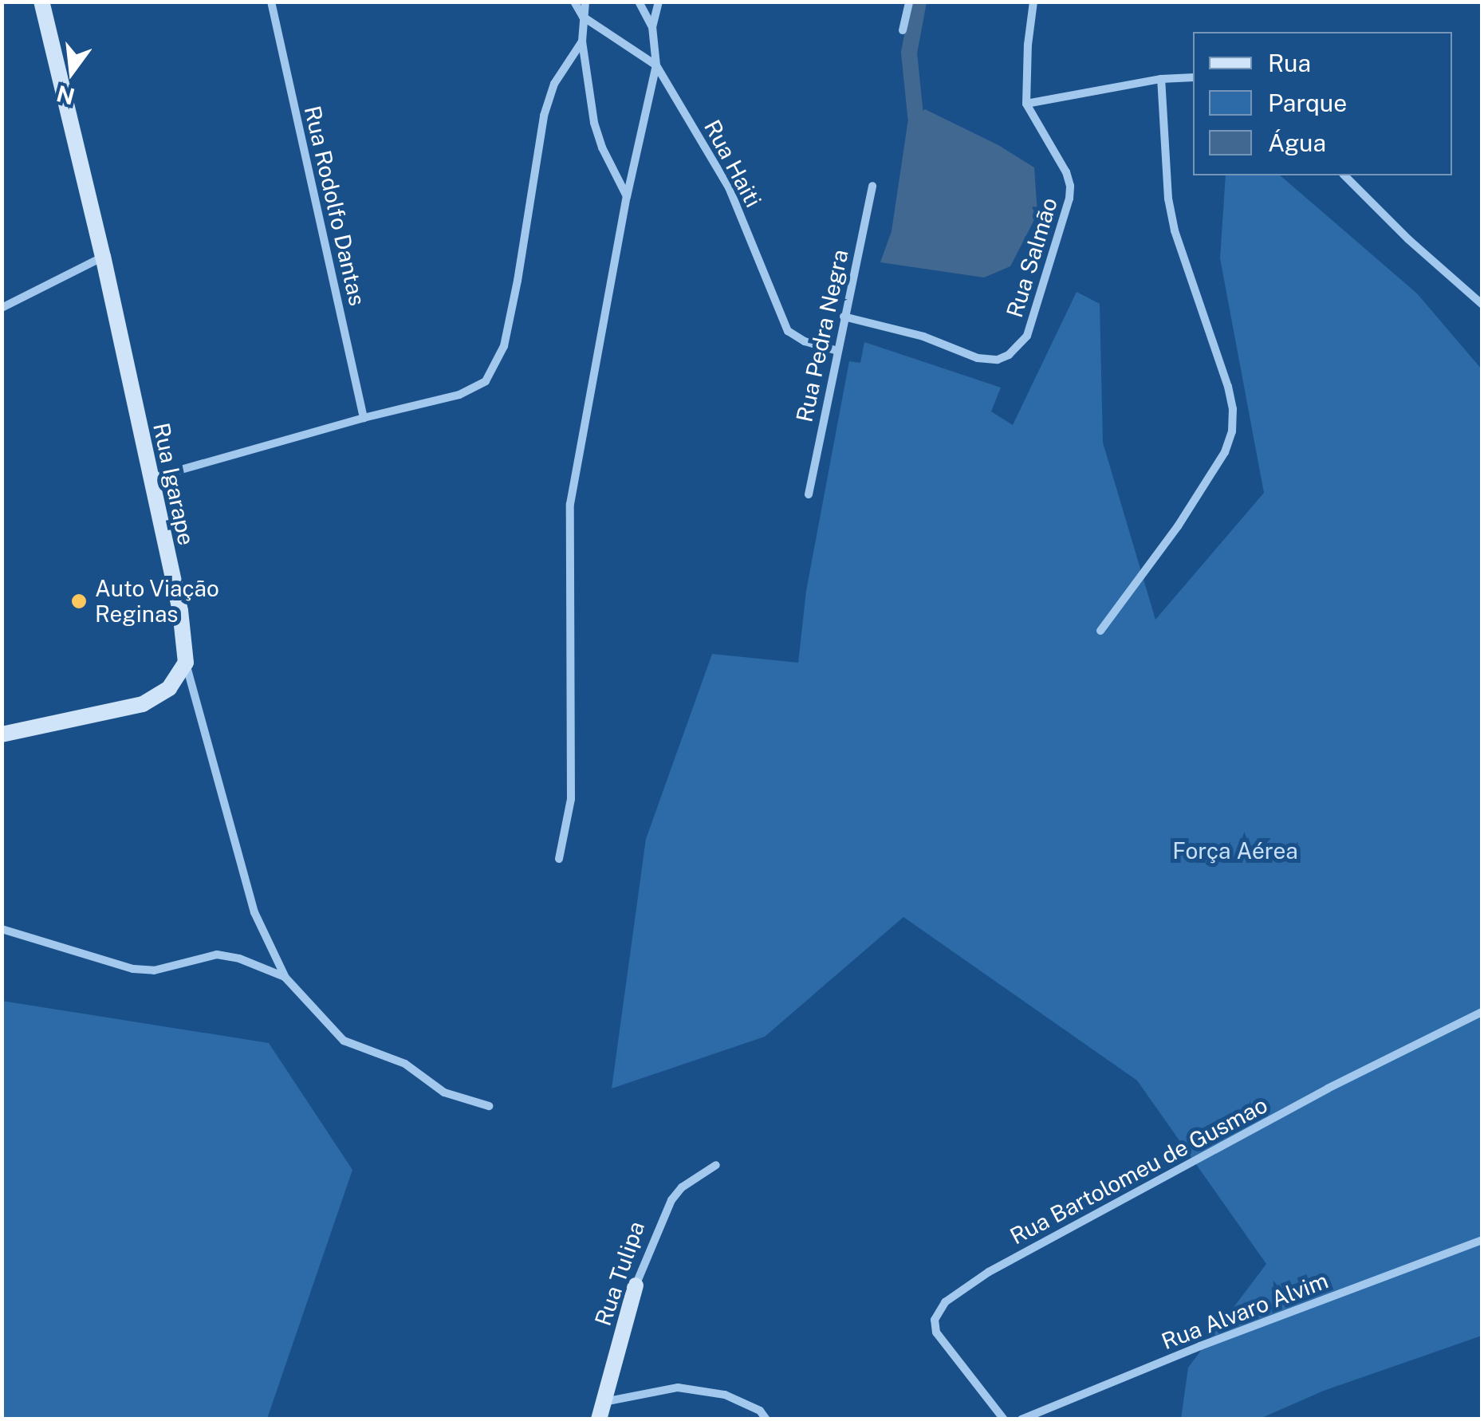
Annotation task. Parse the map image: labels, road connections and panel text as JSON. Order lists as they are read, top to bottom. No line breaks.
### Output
{"streets":{"main road":["Rua Igarape","Rua Tulipa"],"street":["Rua Haiti","Rua Rodolfo Dantas","Rua Salmão","Rua Pedra Negra","Rua Bartolomeu de Gusmao","Rua Alvaro Alvim"]},"crossings":[["Rua Haiti","Rua Pedra Negra"],["Rua Salmão","Rua Pedra Negra"]],"parks":["Força Aérea"],"places":["Auto Viação Reginas"],"legend":["Rua","Parque","Água"],"north":"bottom"}
